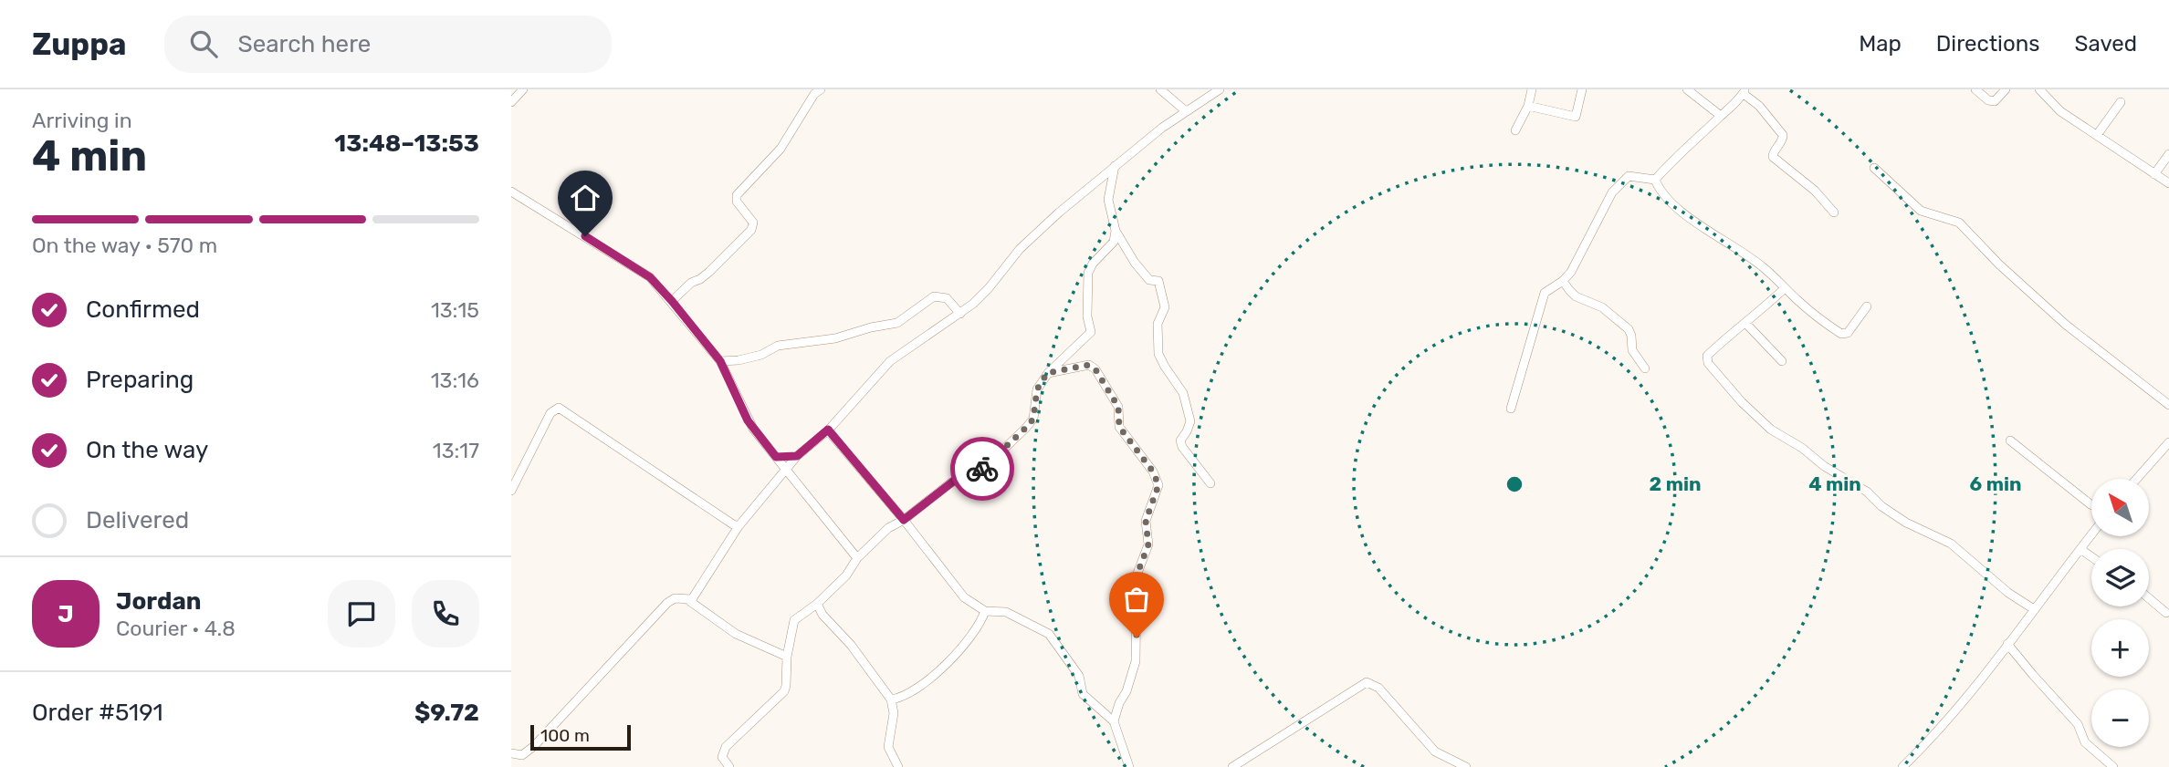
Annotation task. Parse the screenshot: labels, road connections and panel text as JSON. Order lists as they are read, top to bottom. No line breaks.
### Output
{"scale_bar":"100 m","north":"top left","page":{"header":"Zuppa","search":"Search here","nav":["Map","Directions","Saved"],"heading":["4 min","Arriving in","13:48–13:53"],"panel":["Jordan","Courier · 4.8","Order #5191","$9.72"],"bar":"On the way · 570 m","list":[["Confirmed","13:15"],["Preparing","13:16"],["On the way","13:17"],"Delivered"],"map_buttons":["+","−"],"round":"J","scale":"100 m"},"rings":["2 min","4 min","6 min"]}
